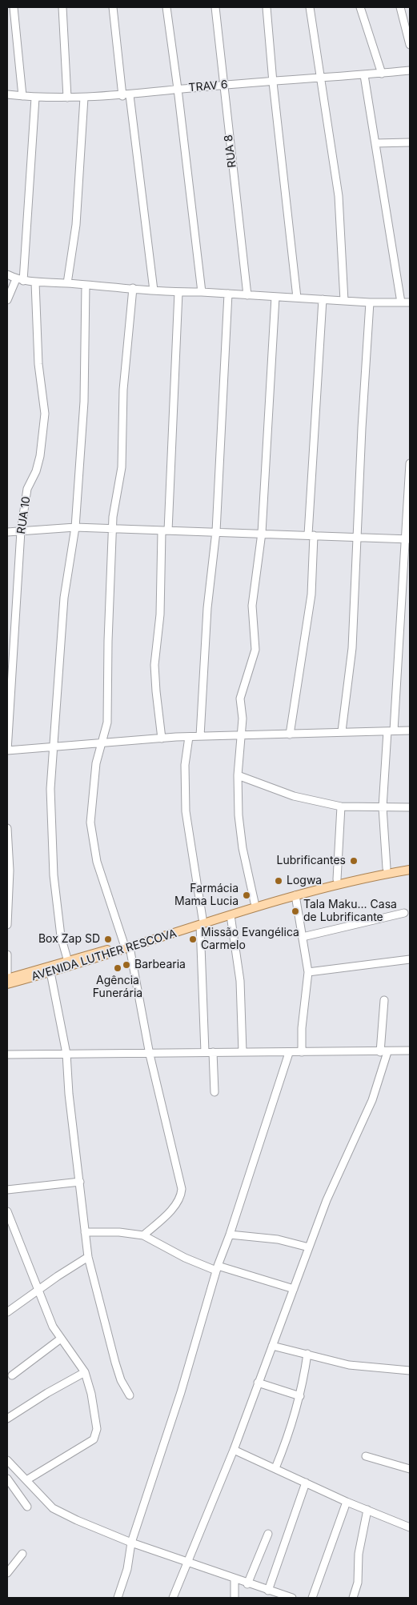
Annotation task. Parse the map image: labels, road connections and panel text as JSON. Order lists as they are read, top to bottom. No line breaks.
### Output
{"streets":{"main road":["AVENIDA LUTHER RESCOVA"],"street":["TRAV 6","RUA 8","RUA 10"]},"crossings":[["TRAV 6","RUA 8"]],"places":["Lubrificantes","Logwa","Farmácia Mama Lucia","Tala Maku... Casa de Lubrificante","Box Zap SD","Missão Evangélica Carmelo","Barbearia","Agência Funerária"]}
